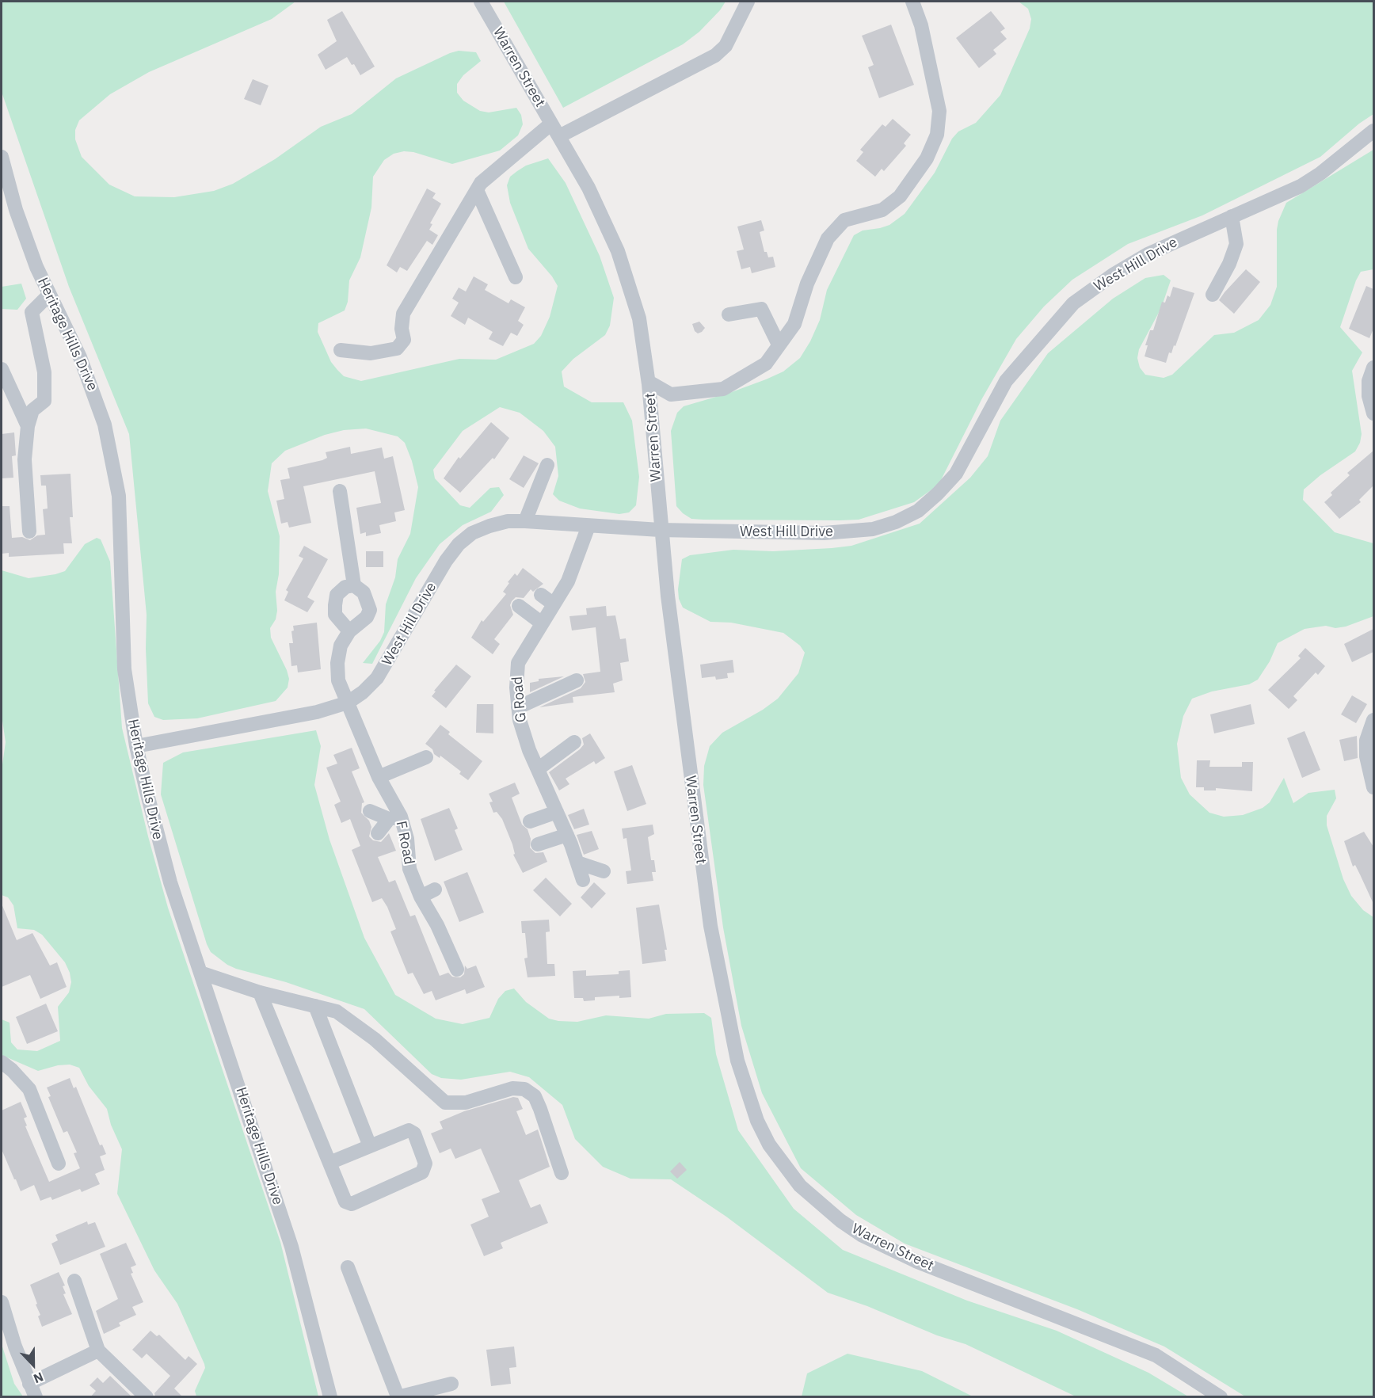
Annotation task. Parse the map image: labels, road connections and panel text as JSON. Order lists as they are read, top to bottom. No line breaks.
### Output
{"streets":{"street":["Warren Street","West Hill Drive","Heritage Hills Drive","G Road","F Road"]},"crossings":[["Warren Street","West Hill Drive"],["West Hill Drive","Heritage Hills Drive"],["West Hill Drive","G Road"],["West Hill Drive","F Road"]],"north":"bottom"}
